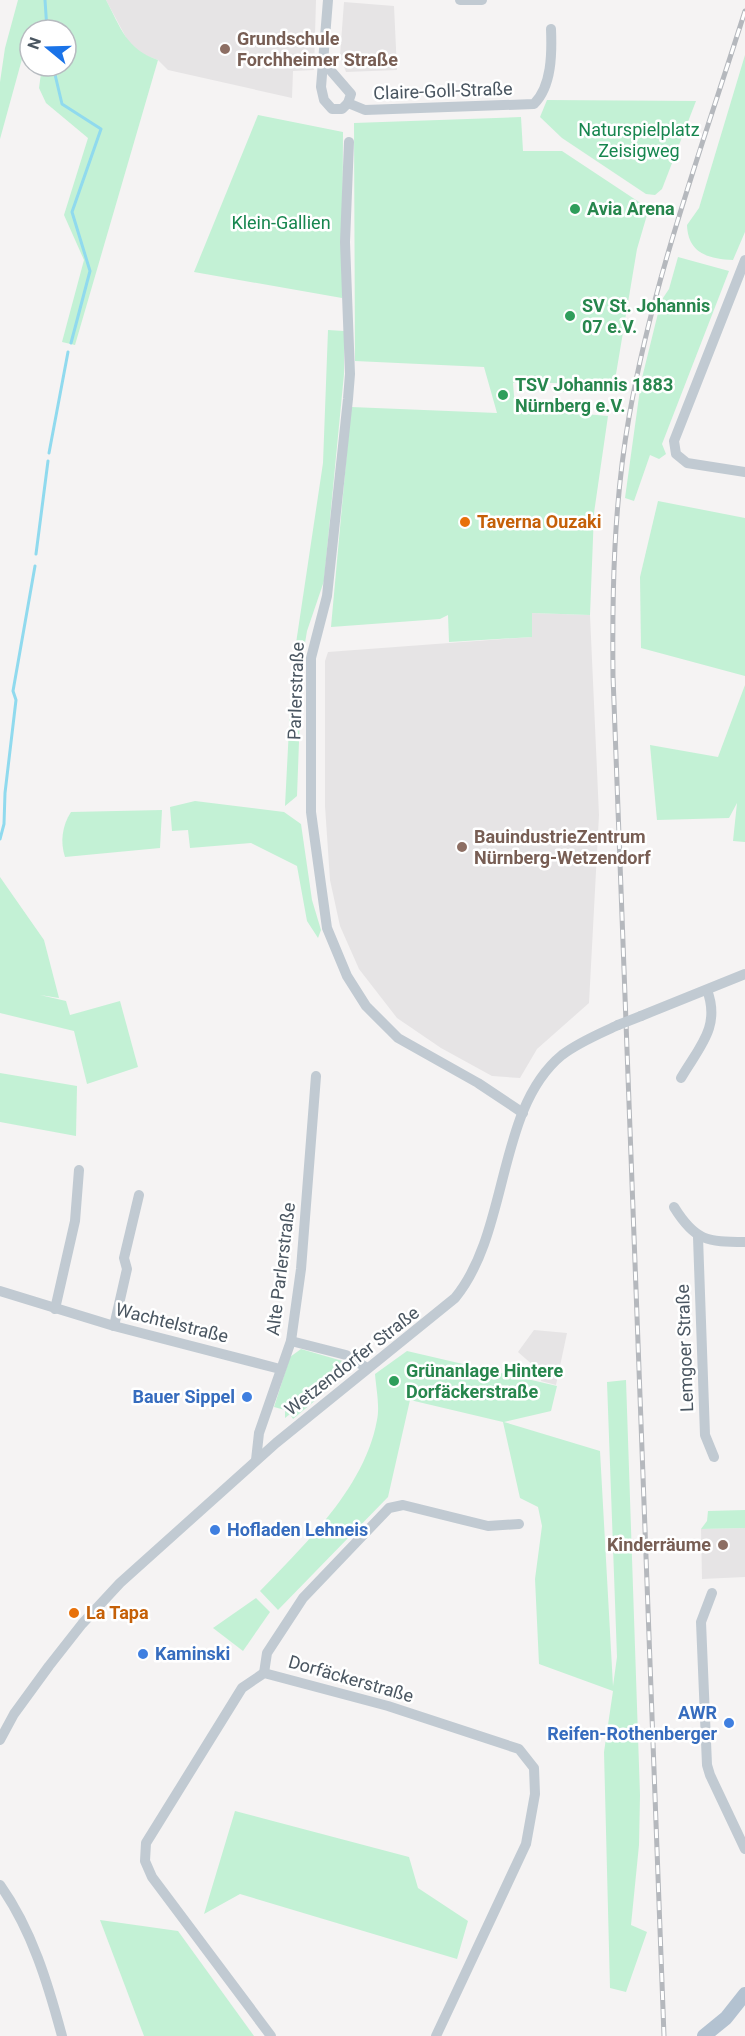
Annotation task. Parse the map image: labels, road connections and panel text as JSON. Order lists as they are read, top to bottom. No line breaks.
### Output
{"streets":{"street":["Claire-Goll-Straße","Parlerstraße","Alte Parlerstraße","Wachtelstraße","Lemgoer Straße","Wetzendorfer Straße","Dorfäckerstraße"]},"crossings":[["Parlerstraße","Wetzendorfer Straße"],["Alte Parlerstraße","Wachtelstraße"],["Alte Parlerstraße","Wetzendorfer Straße"]],"parks":["Naturspielplatz Zeisigweg","Klein-Gallien"],"places":["Grundschule Forchheimer Straße","Avia Arena","SV St. Johannis 07 e.V.","TSV Johannis 1883 Nürnberg e.V.","Taverna Ouzaki","BauindustrieZentrum Nürnberg-Wetzendorf","Grünanlage Hintere Dorfäckerstraße","Bauer Sippel","Hofladen Lehneis","Kinderräume","La Tapa","Kaminski","AWR Reifen-Rothenberger"],"north":"left"}
